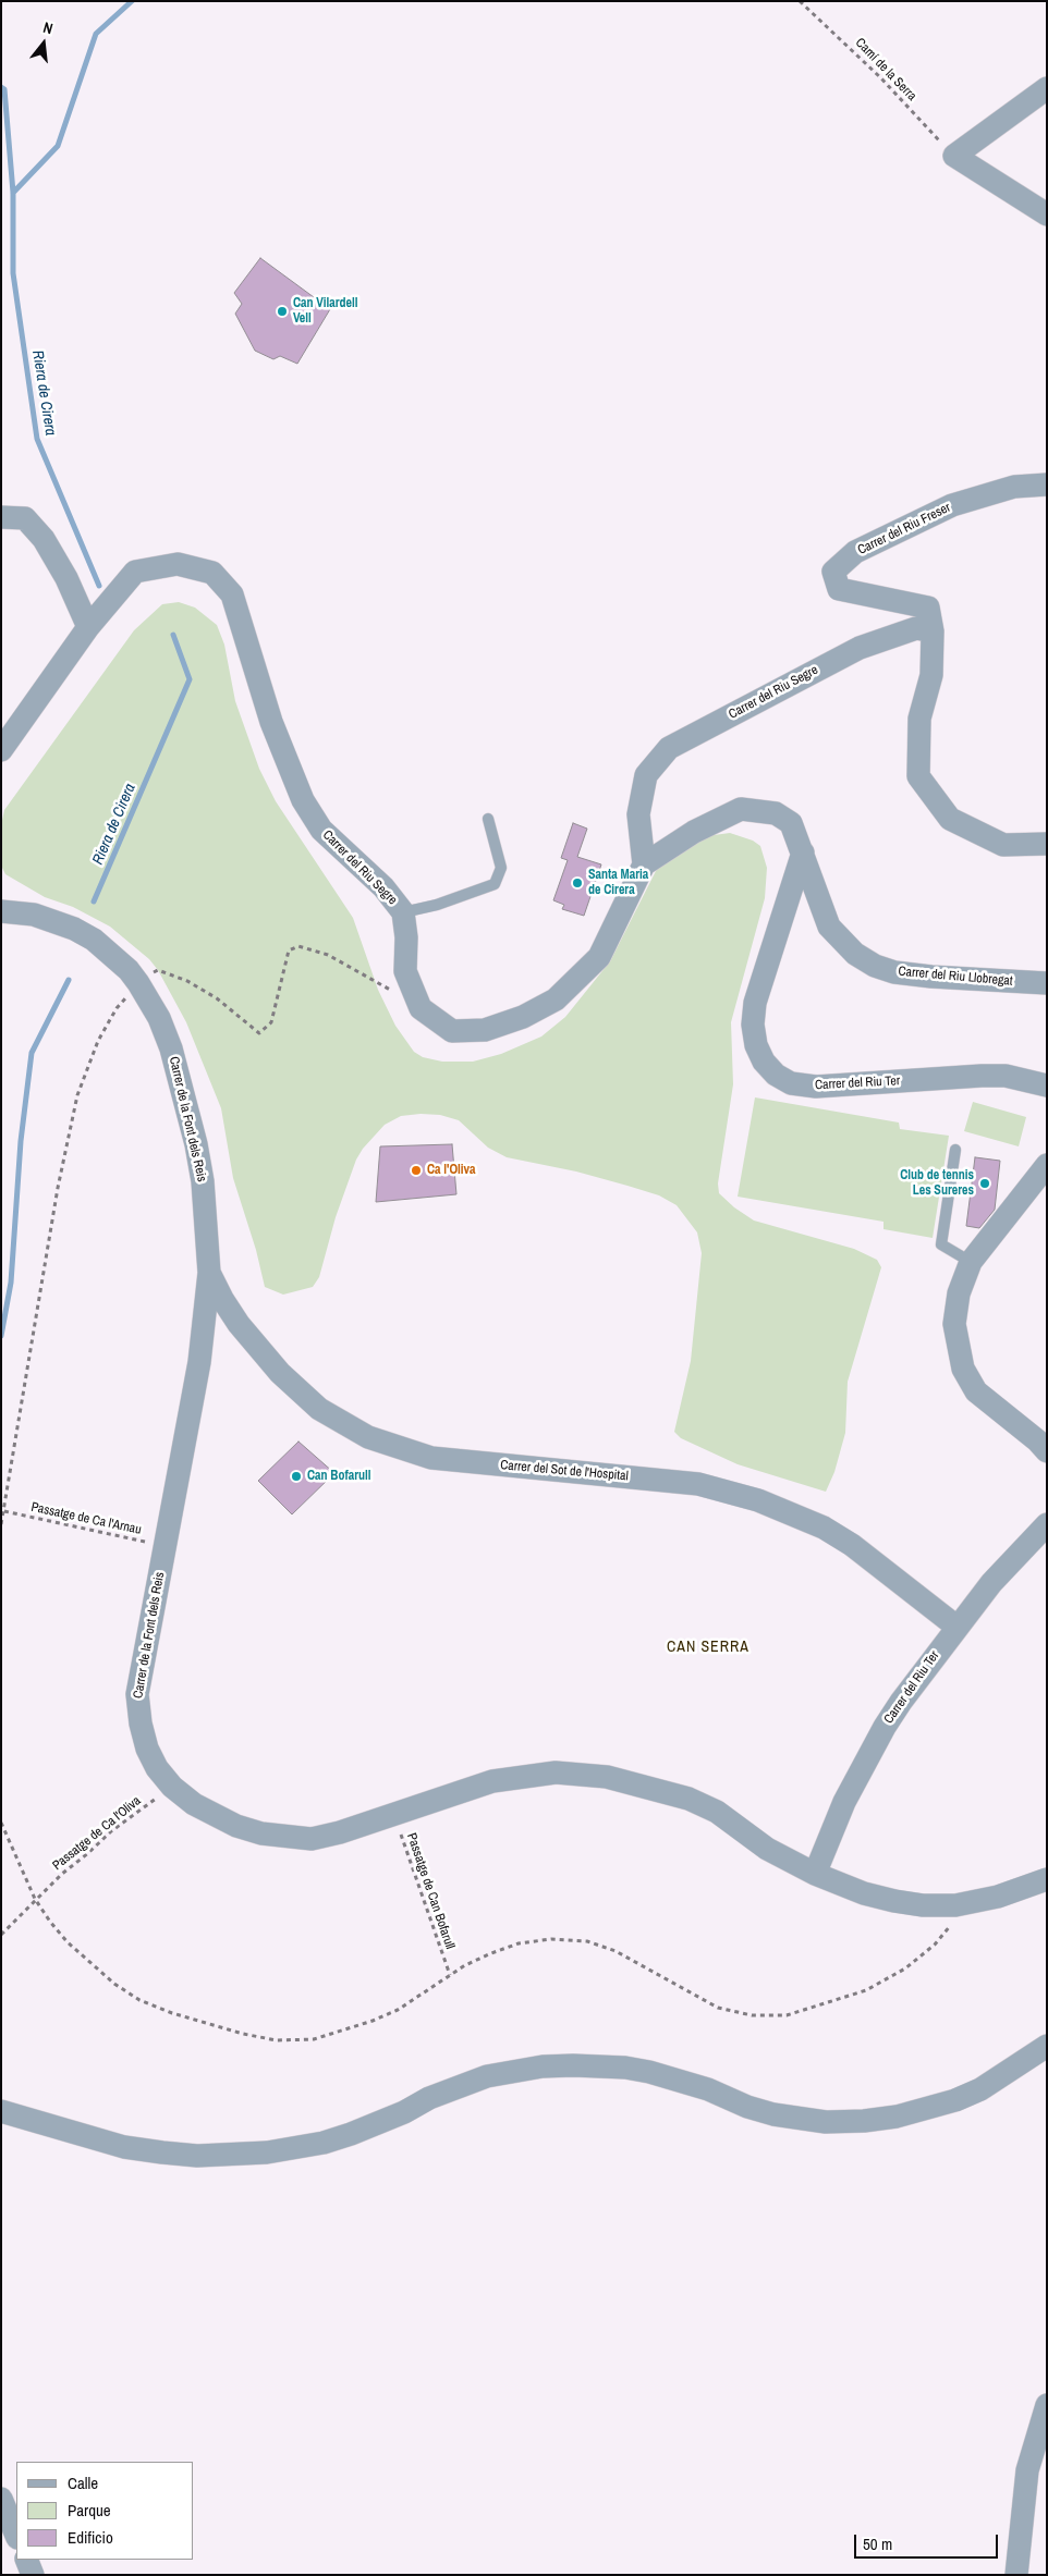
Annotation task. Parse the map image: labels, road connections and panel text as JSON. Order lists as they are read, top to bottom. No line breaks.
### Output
{"streets":{"street":["Carrer del Riu Freser","Carrer del Riu Segre","Carrer del Riu Llobregat","Carrer del Riu Ter","Carrer de la Font dels Reis","Carrer del Sot de l'Hospital"],"path":["Camí de la Serra","Passatge de Ca l'Arnau","Passatge de Ca l'Oliva","Passatge de Can Bofarull"]},"crossings":[["Carrer del Riu Freser","Carrer del Riu Segre"],["Carrer del Riu Segre","Carrer del Riu Llobregat"],["Carrer del Riu Llobregat","Carrer del Riu Ter"],["Carrer del Riu Ter","Carrer de la Font dels Reis"],["Carrer del Riu Ter","Carrer del Sot de l'Hospital"],["Carrer de la Font dels Reis","Carrer del Sot de l'Hospital"],["Carrer de la Font dels Reis","Passatge de Ca l'Arnau"],["Carrer de la Font dels Reis","Passatge de Ca l'Oliva"],["Carrer de la Font dels Reis","Passatge de Can Bofarull"]],"districts":["CAN SERRA"],"water":["Riera de Cirera"],"places":["Can Vilardell Vell","Santa Maria de Cirera","Ca l'Oliva","Club de tennis Les Sureres","Can Bofarull"],"legend":["Calle","Parque","Edificio"],"scale_bar":"50 m","north":"top"}
